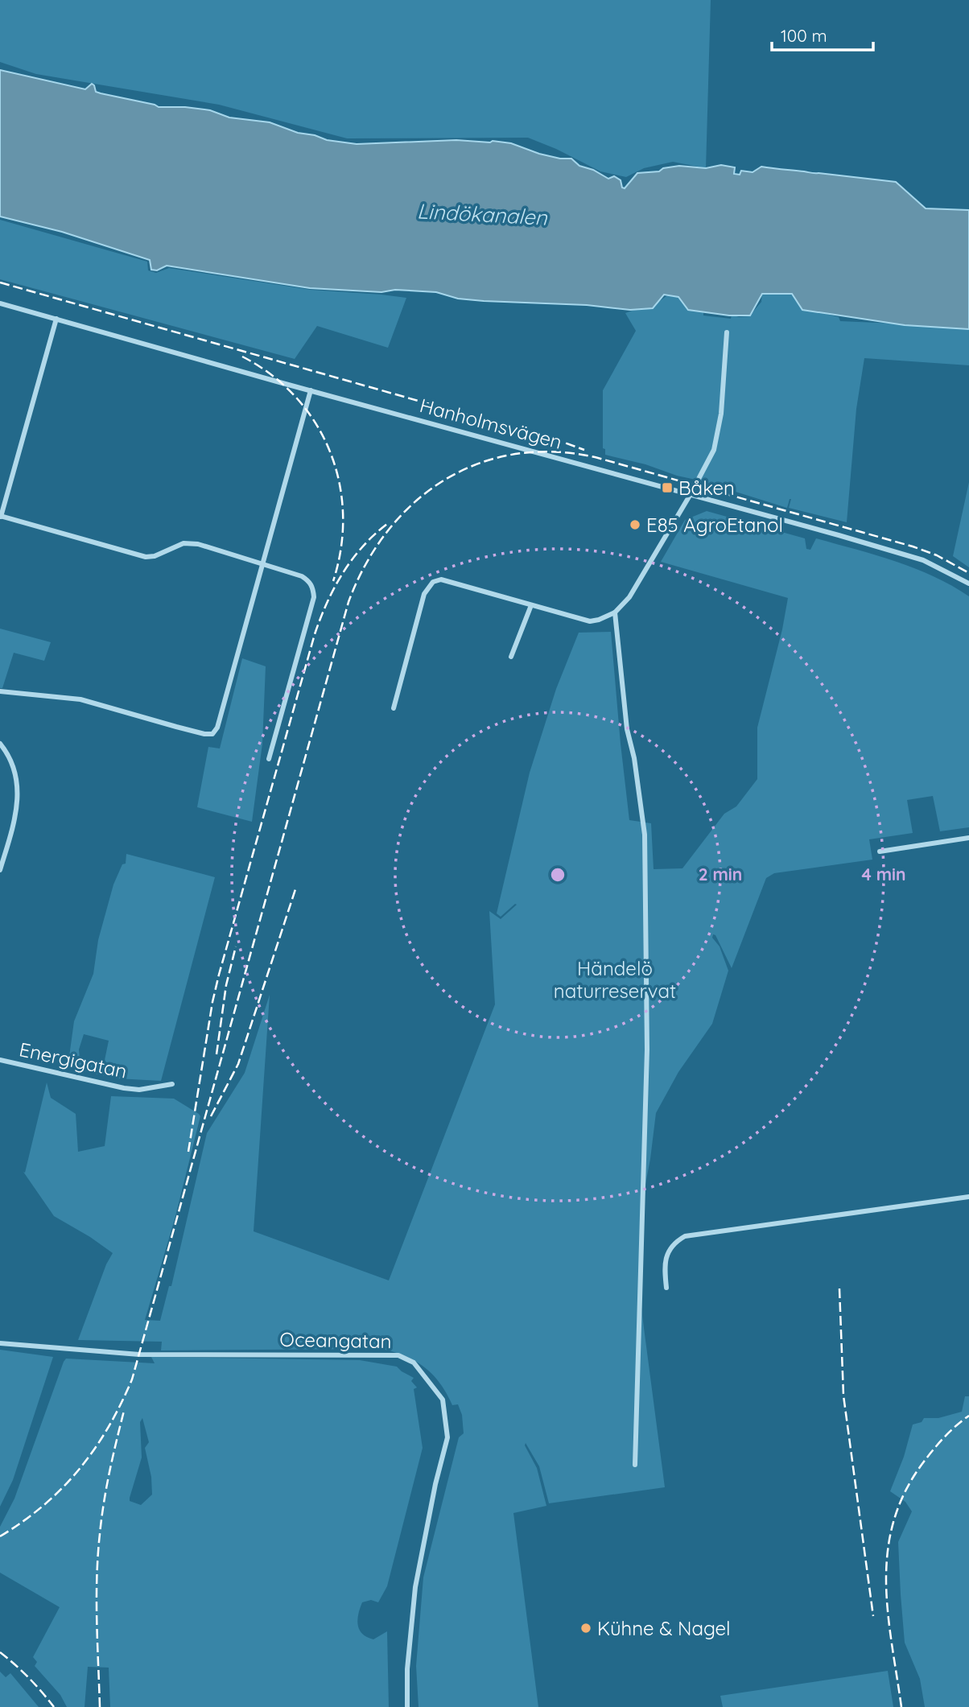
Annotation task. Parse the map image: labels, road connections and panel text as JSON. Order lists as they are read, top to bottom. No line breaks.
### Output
{"streets":{"street":["Hanholmsvägen","Energigatan","Oceangatan"]},"water":["Lindökanalen"],"parks":["Händelö naturreservat"],"places":{"transit":["Båken"],"other":["E85 AgroEtanol","Kühne & Nagel"]},"scale_bar":"100 m","rings":["2 min","4 min"]}
